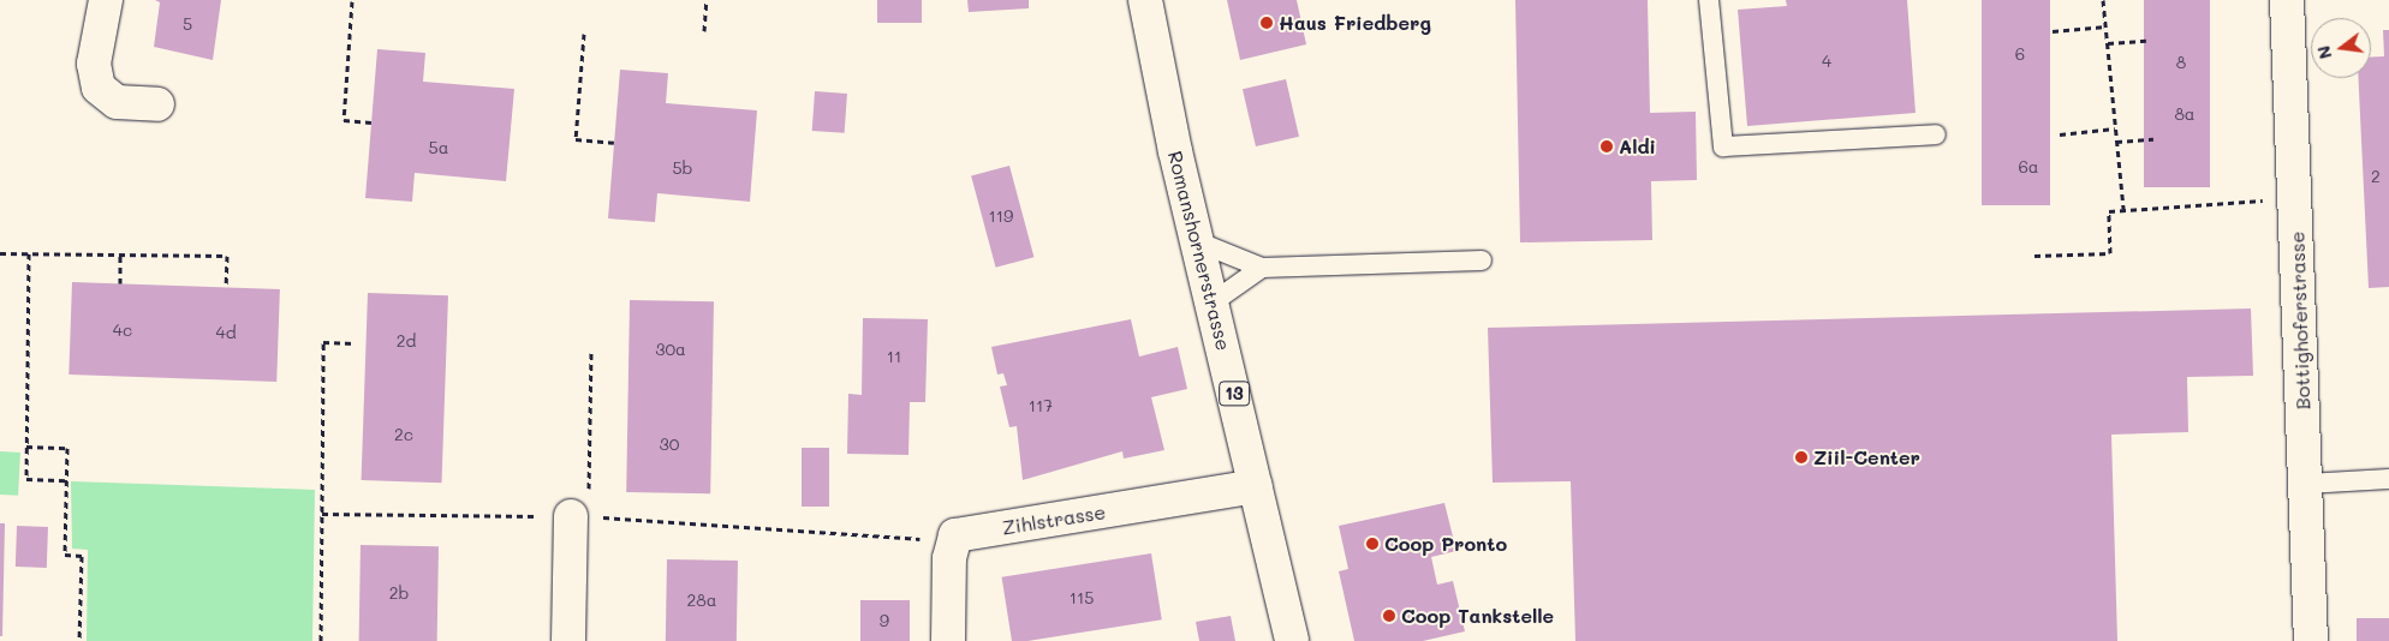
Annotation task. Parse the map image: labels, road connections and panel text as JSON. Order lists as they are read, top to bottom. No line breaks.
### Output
{"streets":{"street":["Romanshornerstrasse","Bottighoferstrasse","13","Zihlstrasse"]},"crossings":[["Romanshornerstrasse","Zihlstrasse"]],"places":["Haus Friedberg","Aldi","Ziil-Center","Coop Pronto","Coop Tankstelle"],"house_numbers":["5","6","4","8","8a","5a","6a","5b","2","119","4c","4d","2d","30a","11","117","2c","30","2b","115","28a","9"],"north":"left"}
